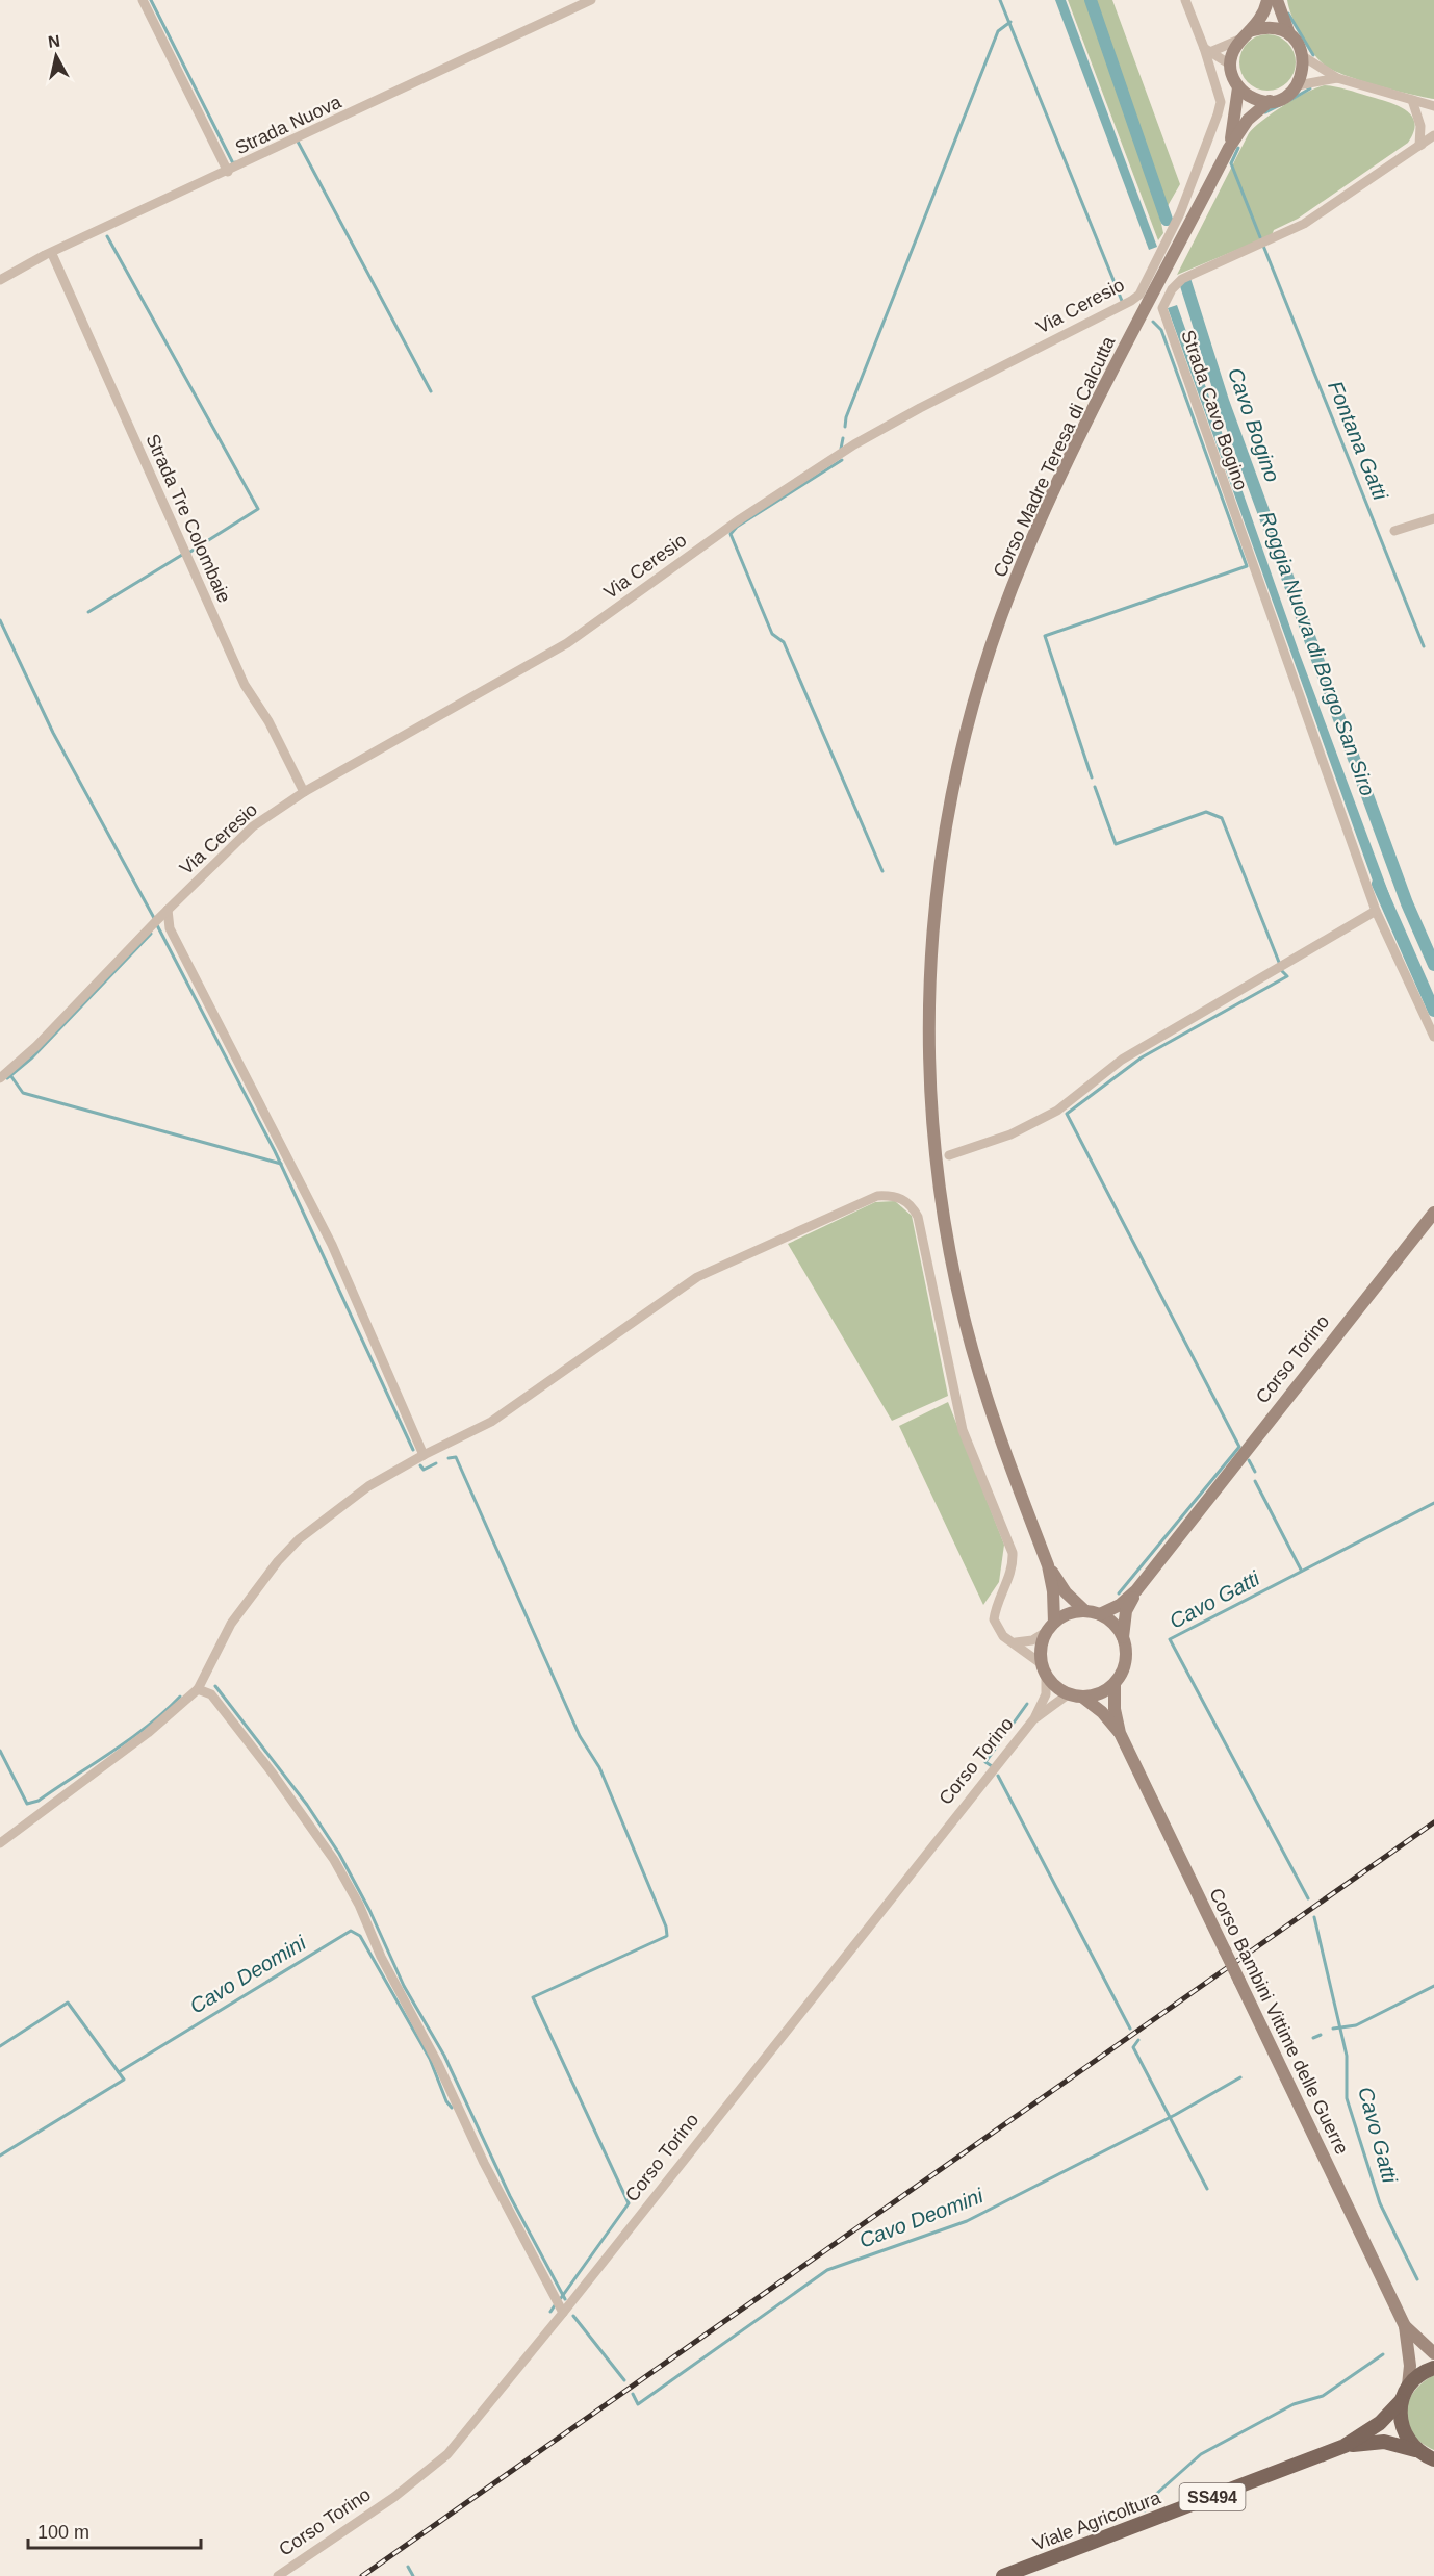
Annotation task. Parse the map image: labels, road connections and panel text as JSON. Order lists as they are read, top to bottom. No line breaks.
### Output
{"streets":{"main road":["Corso Madre Teresa di Calcutta","Corso Torino","Corso Bambini Vittime delle Guerre","SS494","Viale Agricoltura"],"street":["Strada Nuova","Via Ceresio","Strada Cavo Bogino","Strada Tre Colombaie"]},"crossings":[["Strada Nuova","Strada Tre Colombaie"],["Via Ceresio","Strada Tre Colombaie"],["Corso Bambini Vittime delle Guerre","Viale Agricoltura"]],"water":["Cavo Bogino","Fontana Gatti","Roggia Nuova di Borgo San Siro","Cavo Gatti","Cavo Deomini"],"scale_bar":"100 m","north":"top"}
